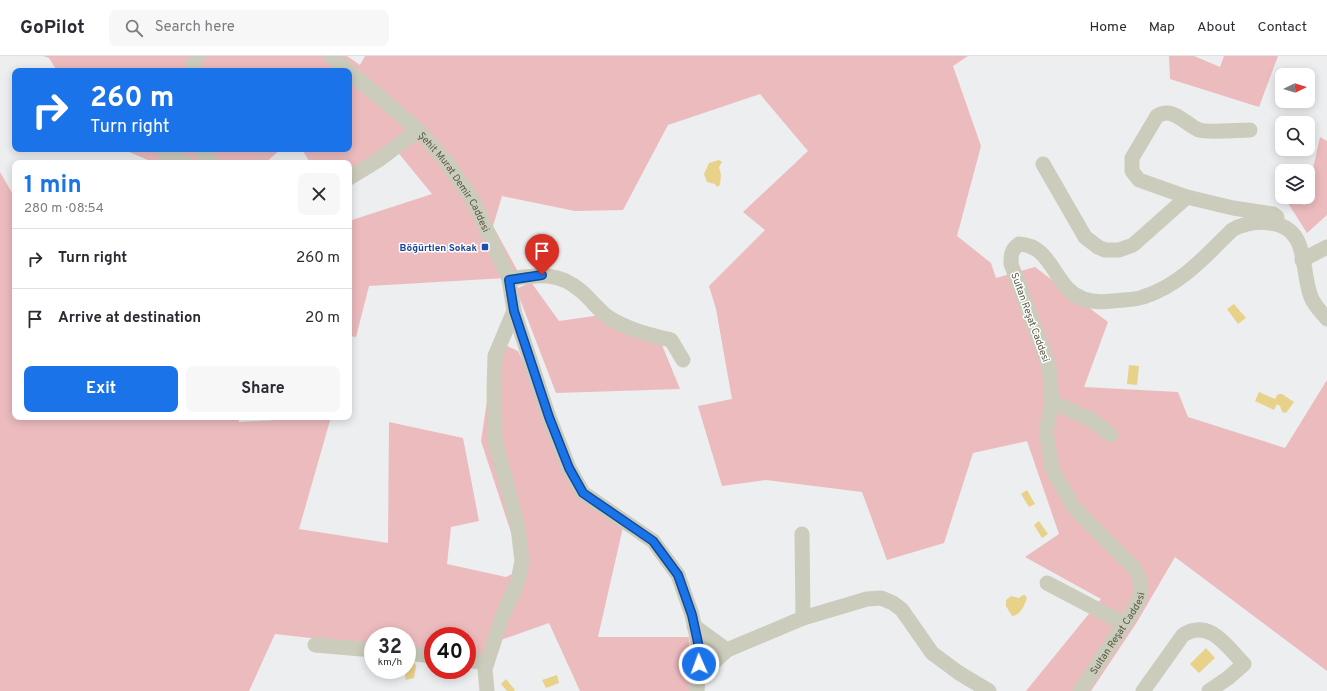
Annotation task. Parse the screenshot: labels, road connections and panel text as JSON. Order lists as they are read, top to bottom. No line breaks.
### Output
{"streets":{"street":["Şehit Murat Demir Caddesi","Sultan Reşat Caddesi"]},"places":{"transit":["Böğürtlen Sokak"]},"north":"right","page":{"header":"GoPilot","search":"Search here","nav":["Home","Map","About","Contact"],"turn":["260 m","Turn right"],"heading":["1 min","280 m · 08:54"],"list":[{"name":"Turn right","value":"260 m"},{"name":"Arrive at destination","value":"20 m"}],"buttons":["Exit","Share"],"speed":"32 km/h","limit":"40"}}
